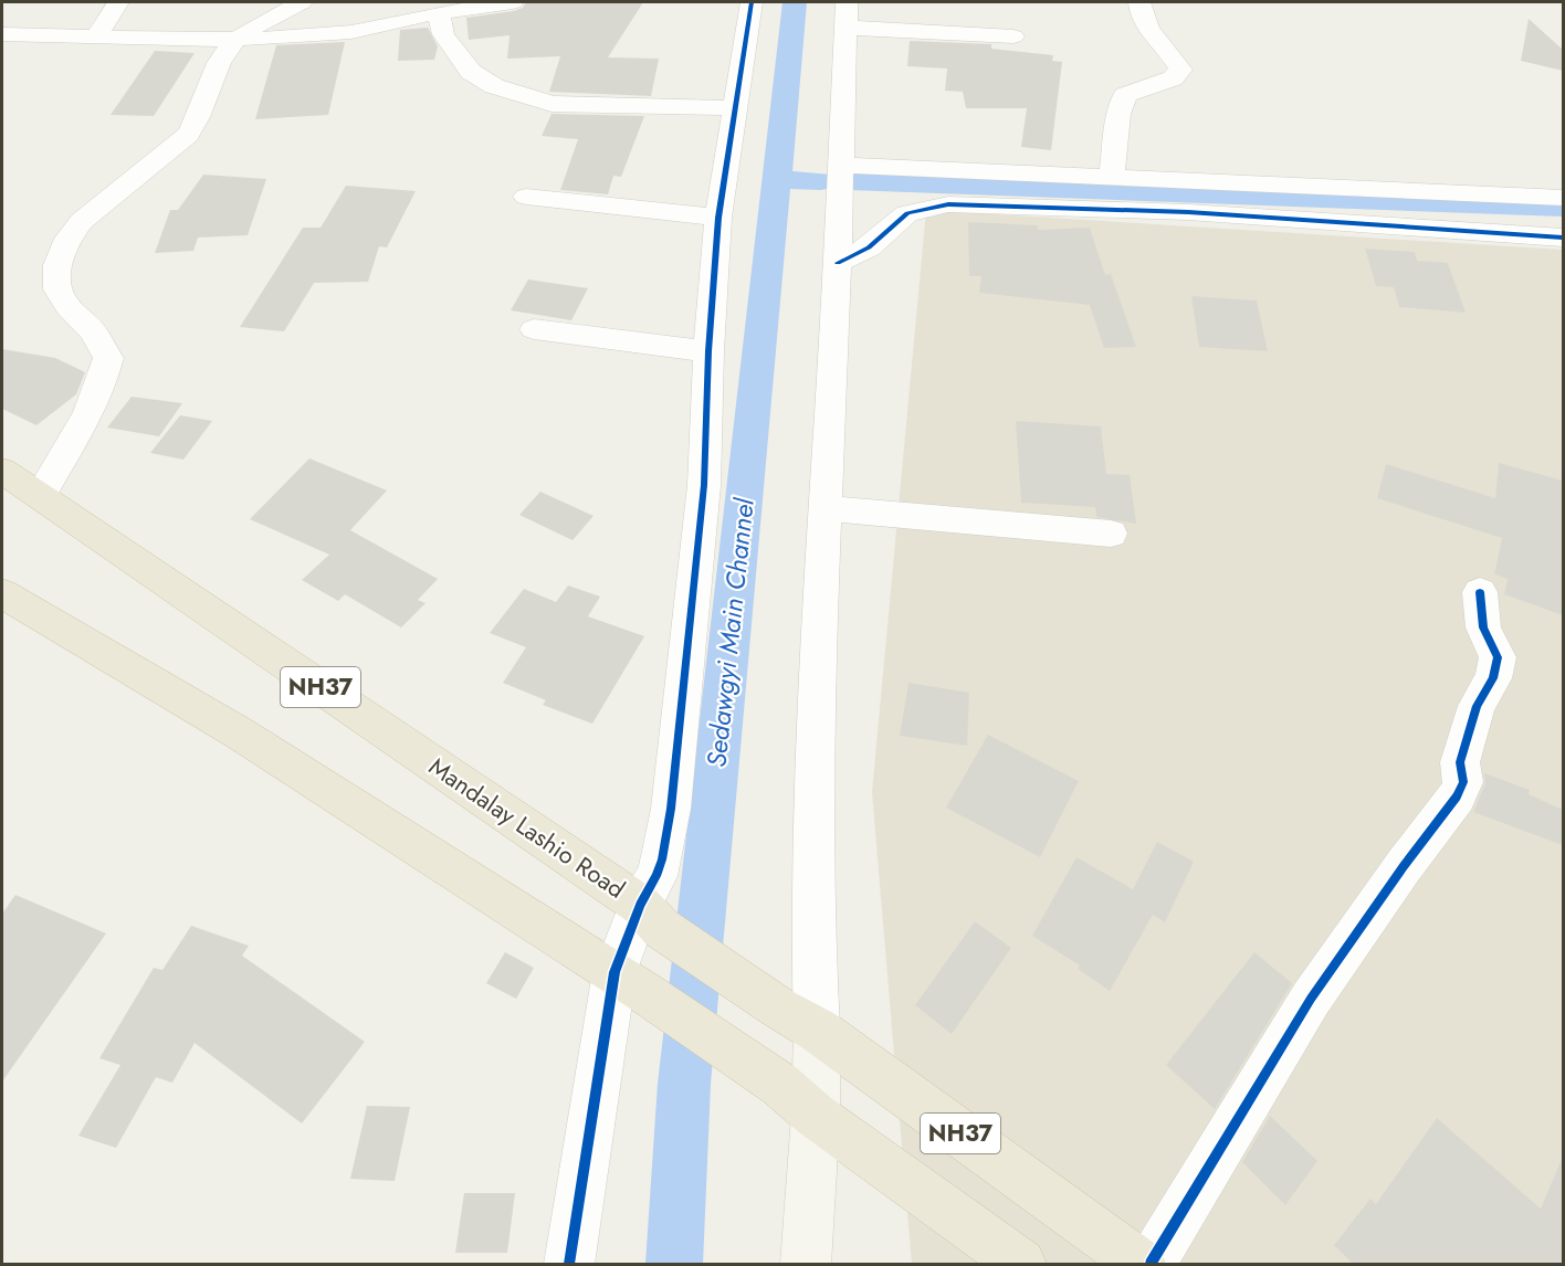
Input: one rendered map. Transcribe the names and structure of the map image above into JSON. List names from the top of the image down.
{
  "streets": {
    "highway": ["NH37", "Mandalay Lashio Road"]
  },
  "water": ["Sedawgyi Main Channel"]
}
